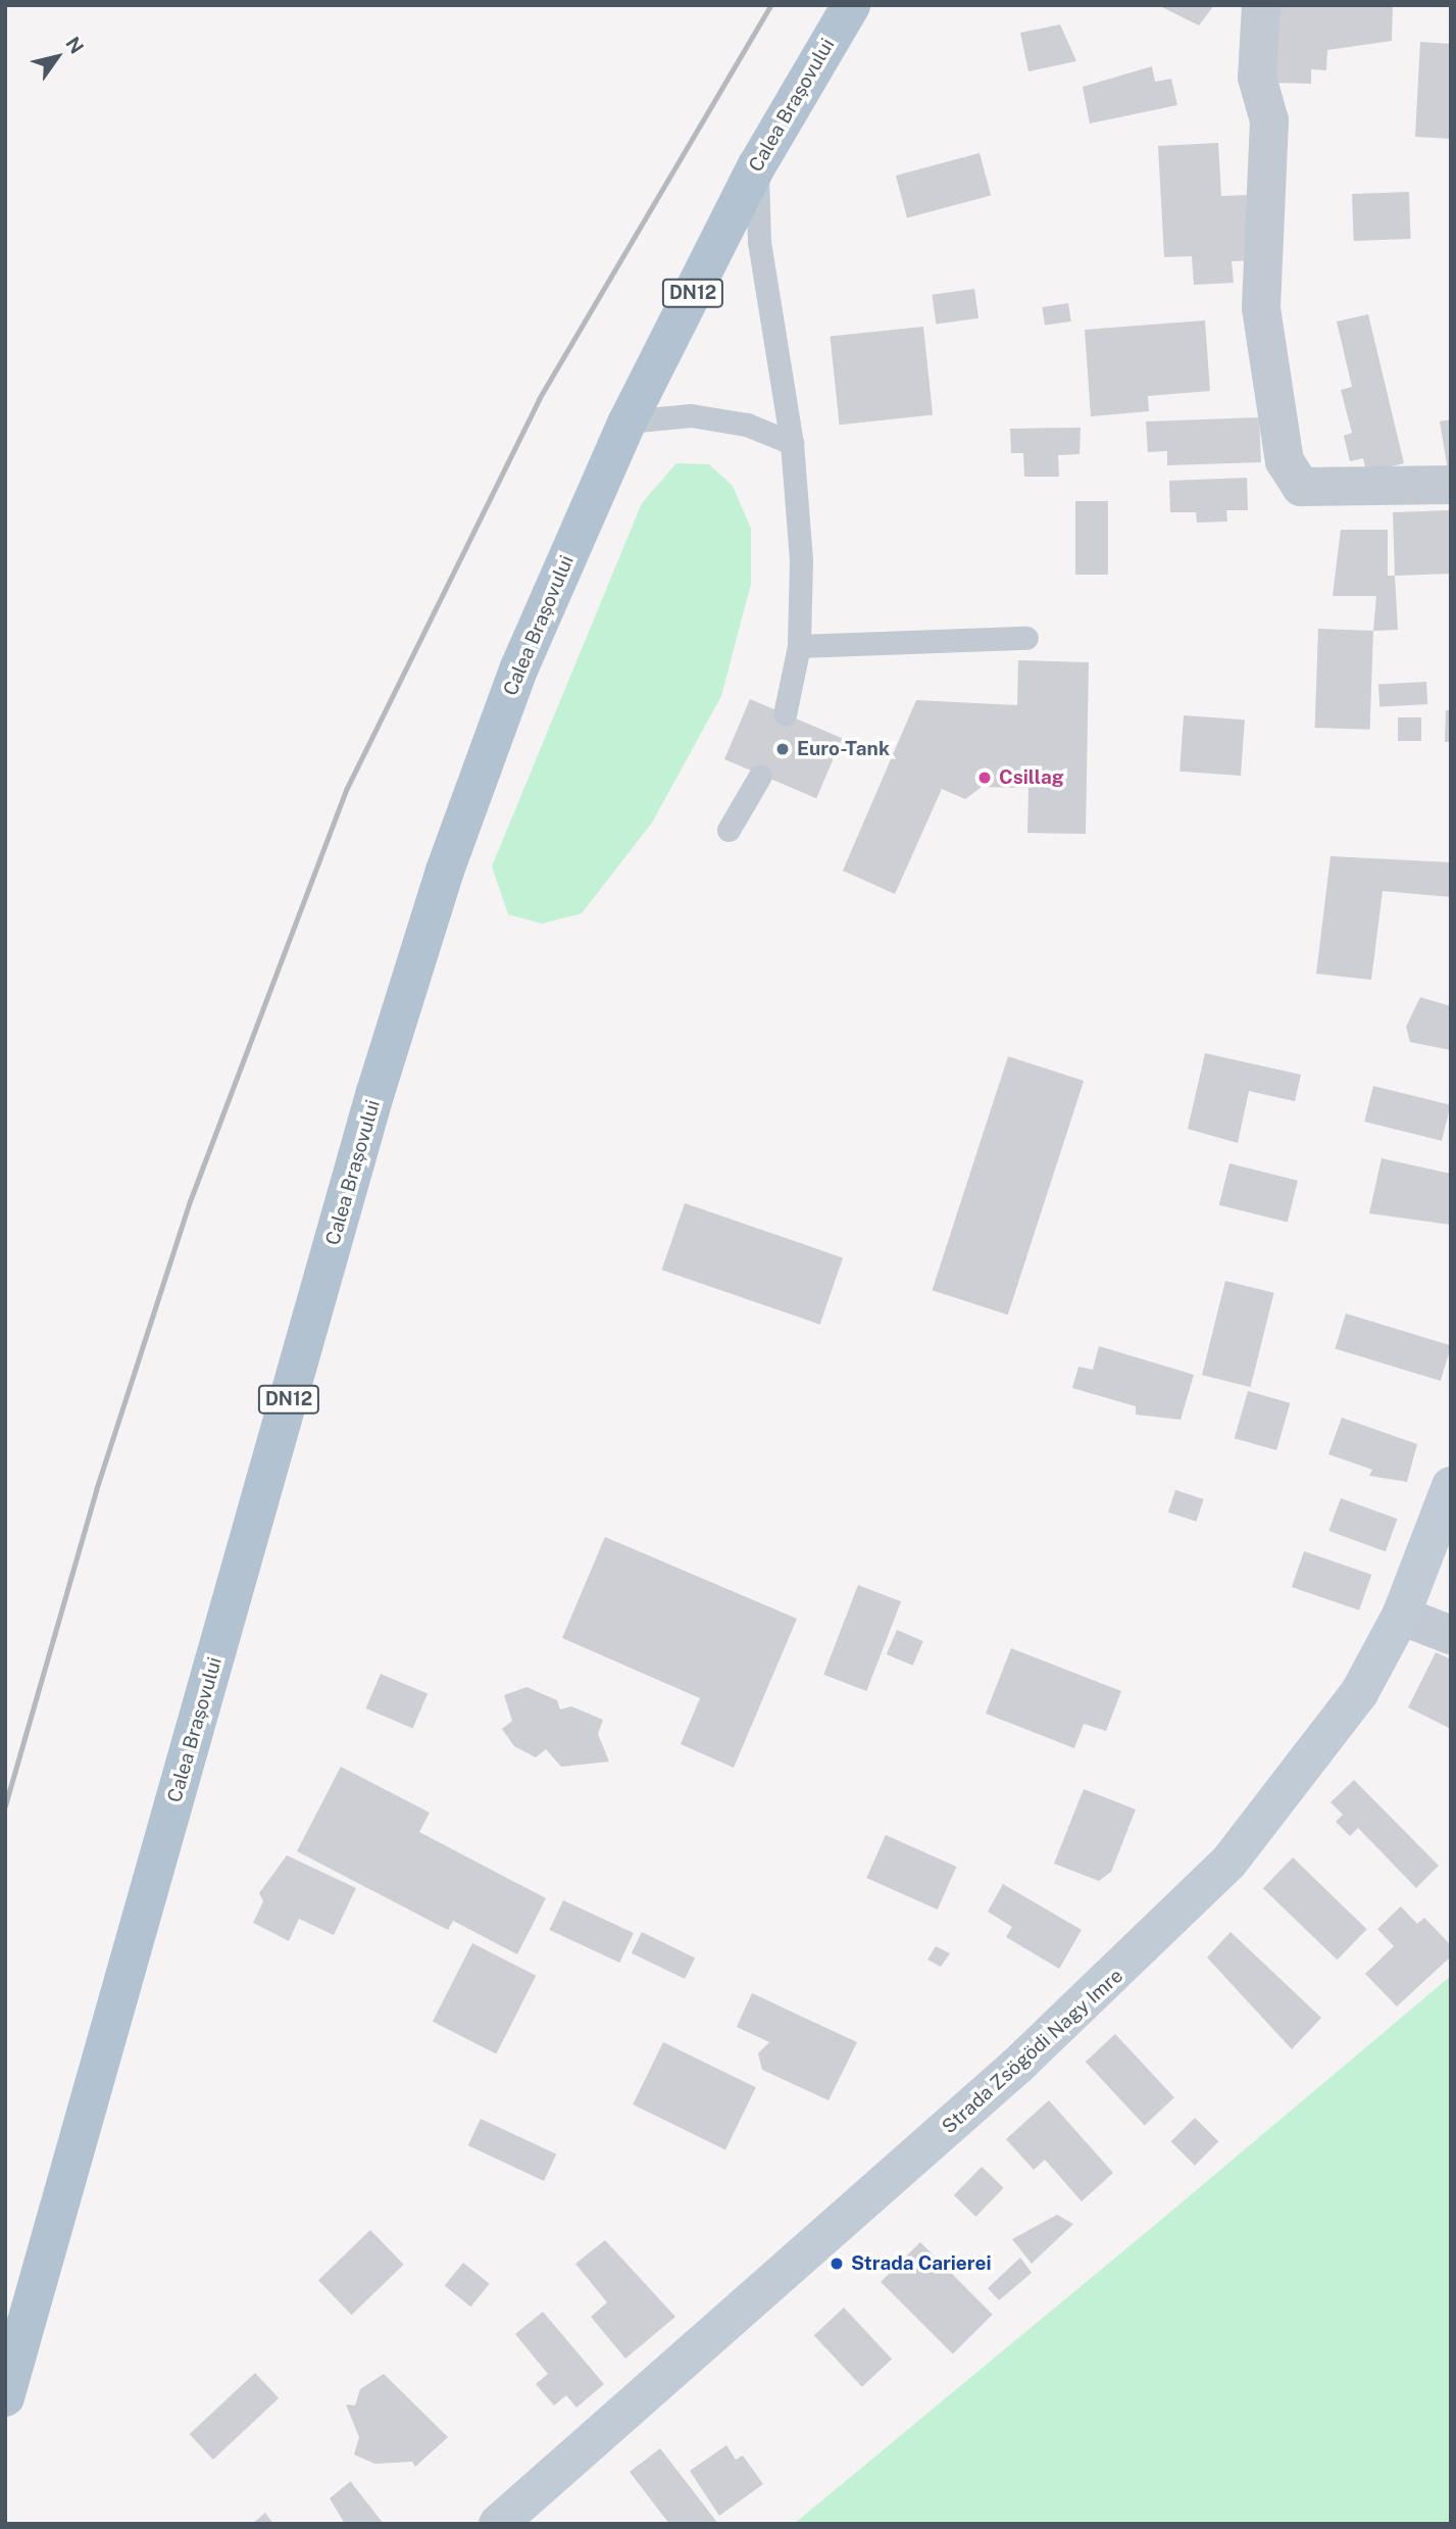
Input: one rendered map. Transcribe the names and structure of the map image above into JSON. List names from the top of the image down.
{
  "streets": {
    "main road": ["Calea Brașovului", "DN12", "Strada Zsögödi Nagy Imre"]
  },
  "places": ["Euro-Tank", "Csillag", "Strada Carierei"],
  "north": "top right"
}
